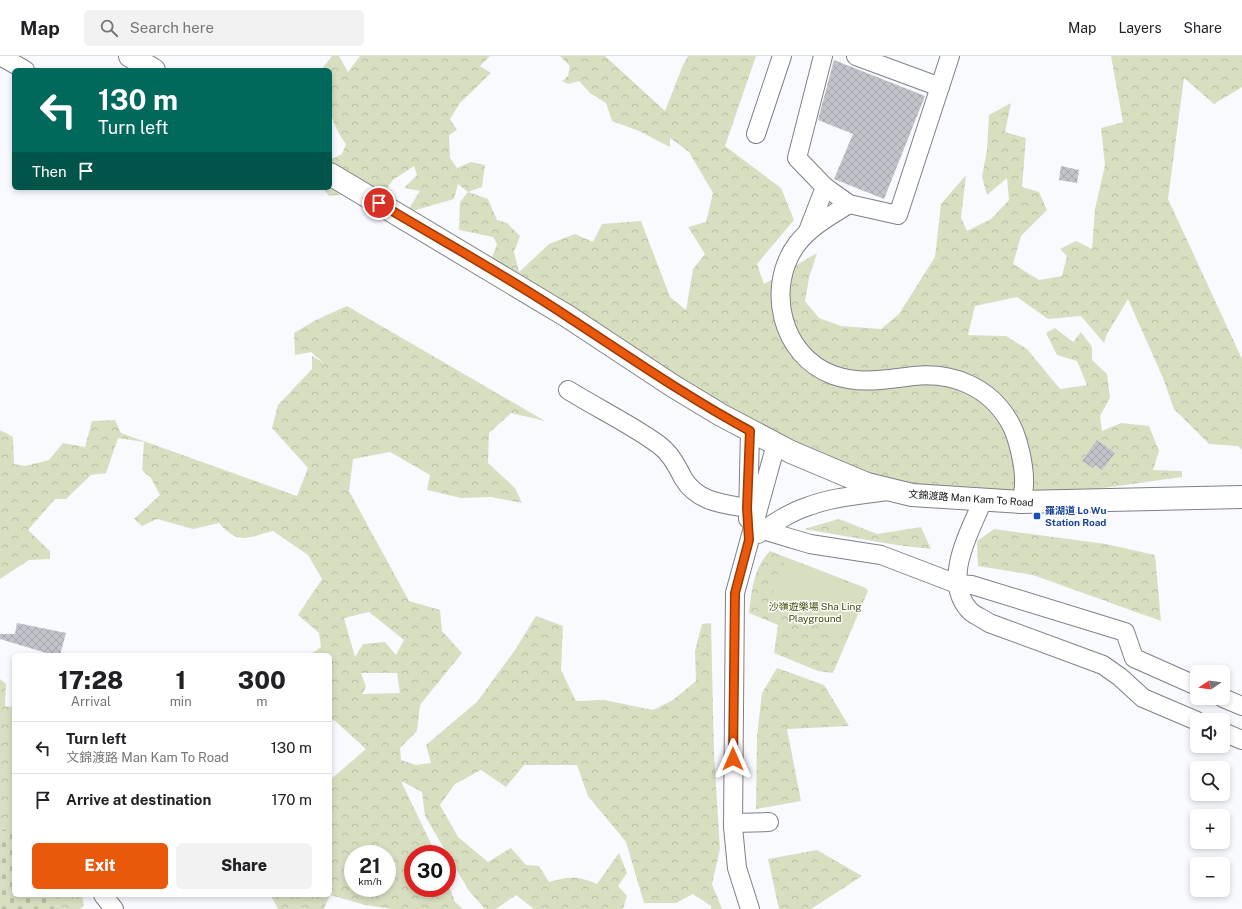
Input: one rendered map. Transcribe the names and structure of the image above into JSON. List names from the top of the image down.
{
  "streets": {
    "main road": ["文錦渡路 Man Kam To Road"]
  },
  "parks": ["沙嶺遊樂場 Sha Ling Playground"],
  "places": {
    "transit": ["羅湖道 Lo Wu Station Road"]
  },
  "north": "left",
  "page": {
    "header": "Map",
    "search": "Search here",
    "nav": ["Map", "Layers", "Share"],
    "turn": ["130 m", "Turn left"],
    "then": "Then",
    "eta": [
      "17:28",
      "Arrival",
      "1",
      "min",
      "300",
      "m"
    ],
    "map_buttons": ["+", "−"],
    "list": [
      {
        "name": "Turn left",
        "note": "文錦渡路 Man Kam To Road",
        "value": "130 m"
      },
      {
        "name": "Arrive at destination",
        "value": "170 m"
      }
    ],
    "buttons": ["Exit", "Share"],
    "speed": "21 km/h",
    "limit": "30"
  }
}
